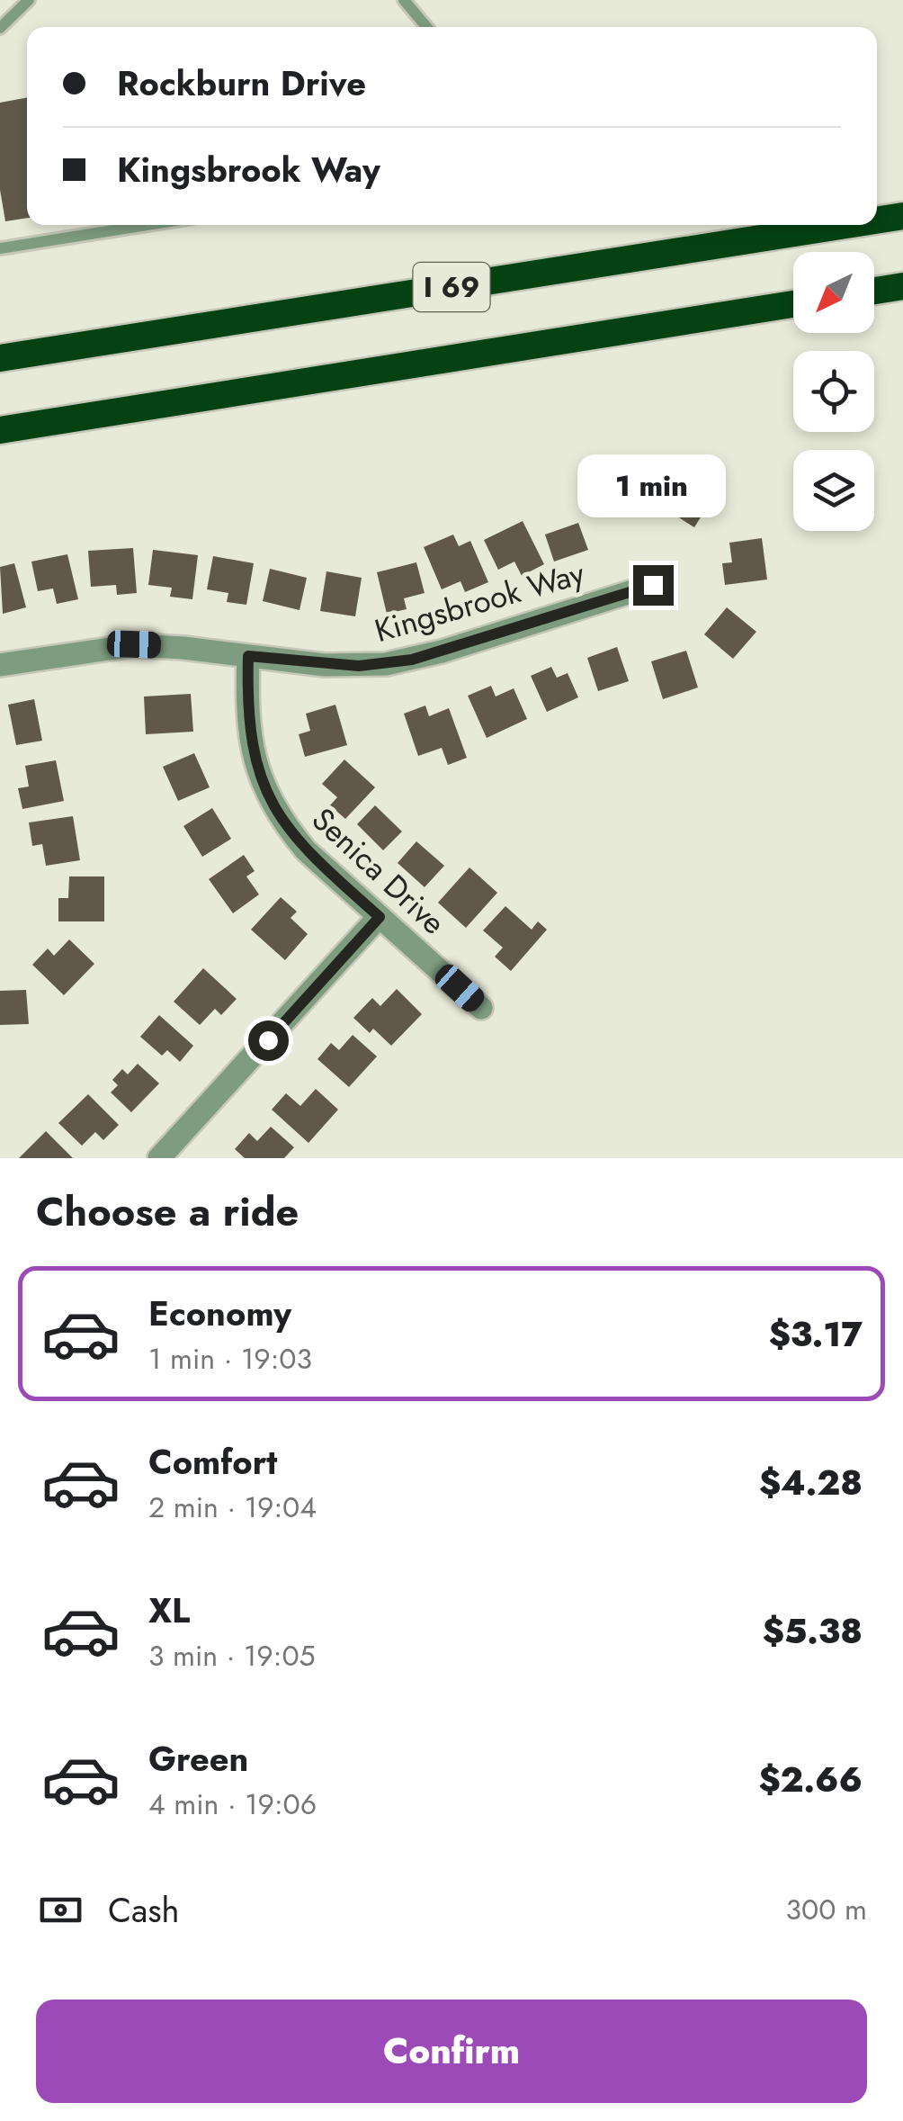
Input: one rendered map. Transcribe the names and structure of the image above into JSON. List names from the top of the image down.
{
  "streets": {
    "highway": ["I 69"],
    "street": ["Kingsbrook Way", "Senica Drive"]
  },
  "crossings": [
    ["Kingsbrook Way", "Senica Drive"]
  ],
  "north": "bottom left",
  "page": {
    "banner": ["Rockburn Drive", "Kingsbrook Way"],
    "bubble": "1 min",
    "heading": "Choose a ride",
    "list": [
      {
        "name": "Economy",
        "note": "1 min · 19:03",
        "value": "$3.17"
      },
      {
        "name": "Comfort",
        "note": "2 min · 19:04",
        "value": "$4.28"
      },
      {
        "name": "XL",
        "note": "3 min · 19:05",
        "value": "$5.38"
      },
      {
        "name": "Green",
        "note": "4 min · 19:06",
        "value": "$2.66"
      }
    ],
    "pay": ["Cash", "300 m"],
    "buttons": "Confirm"
  }
}
